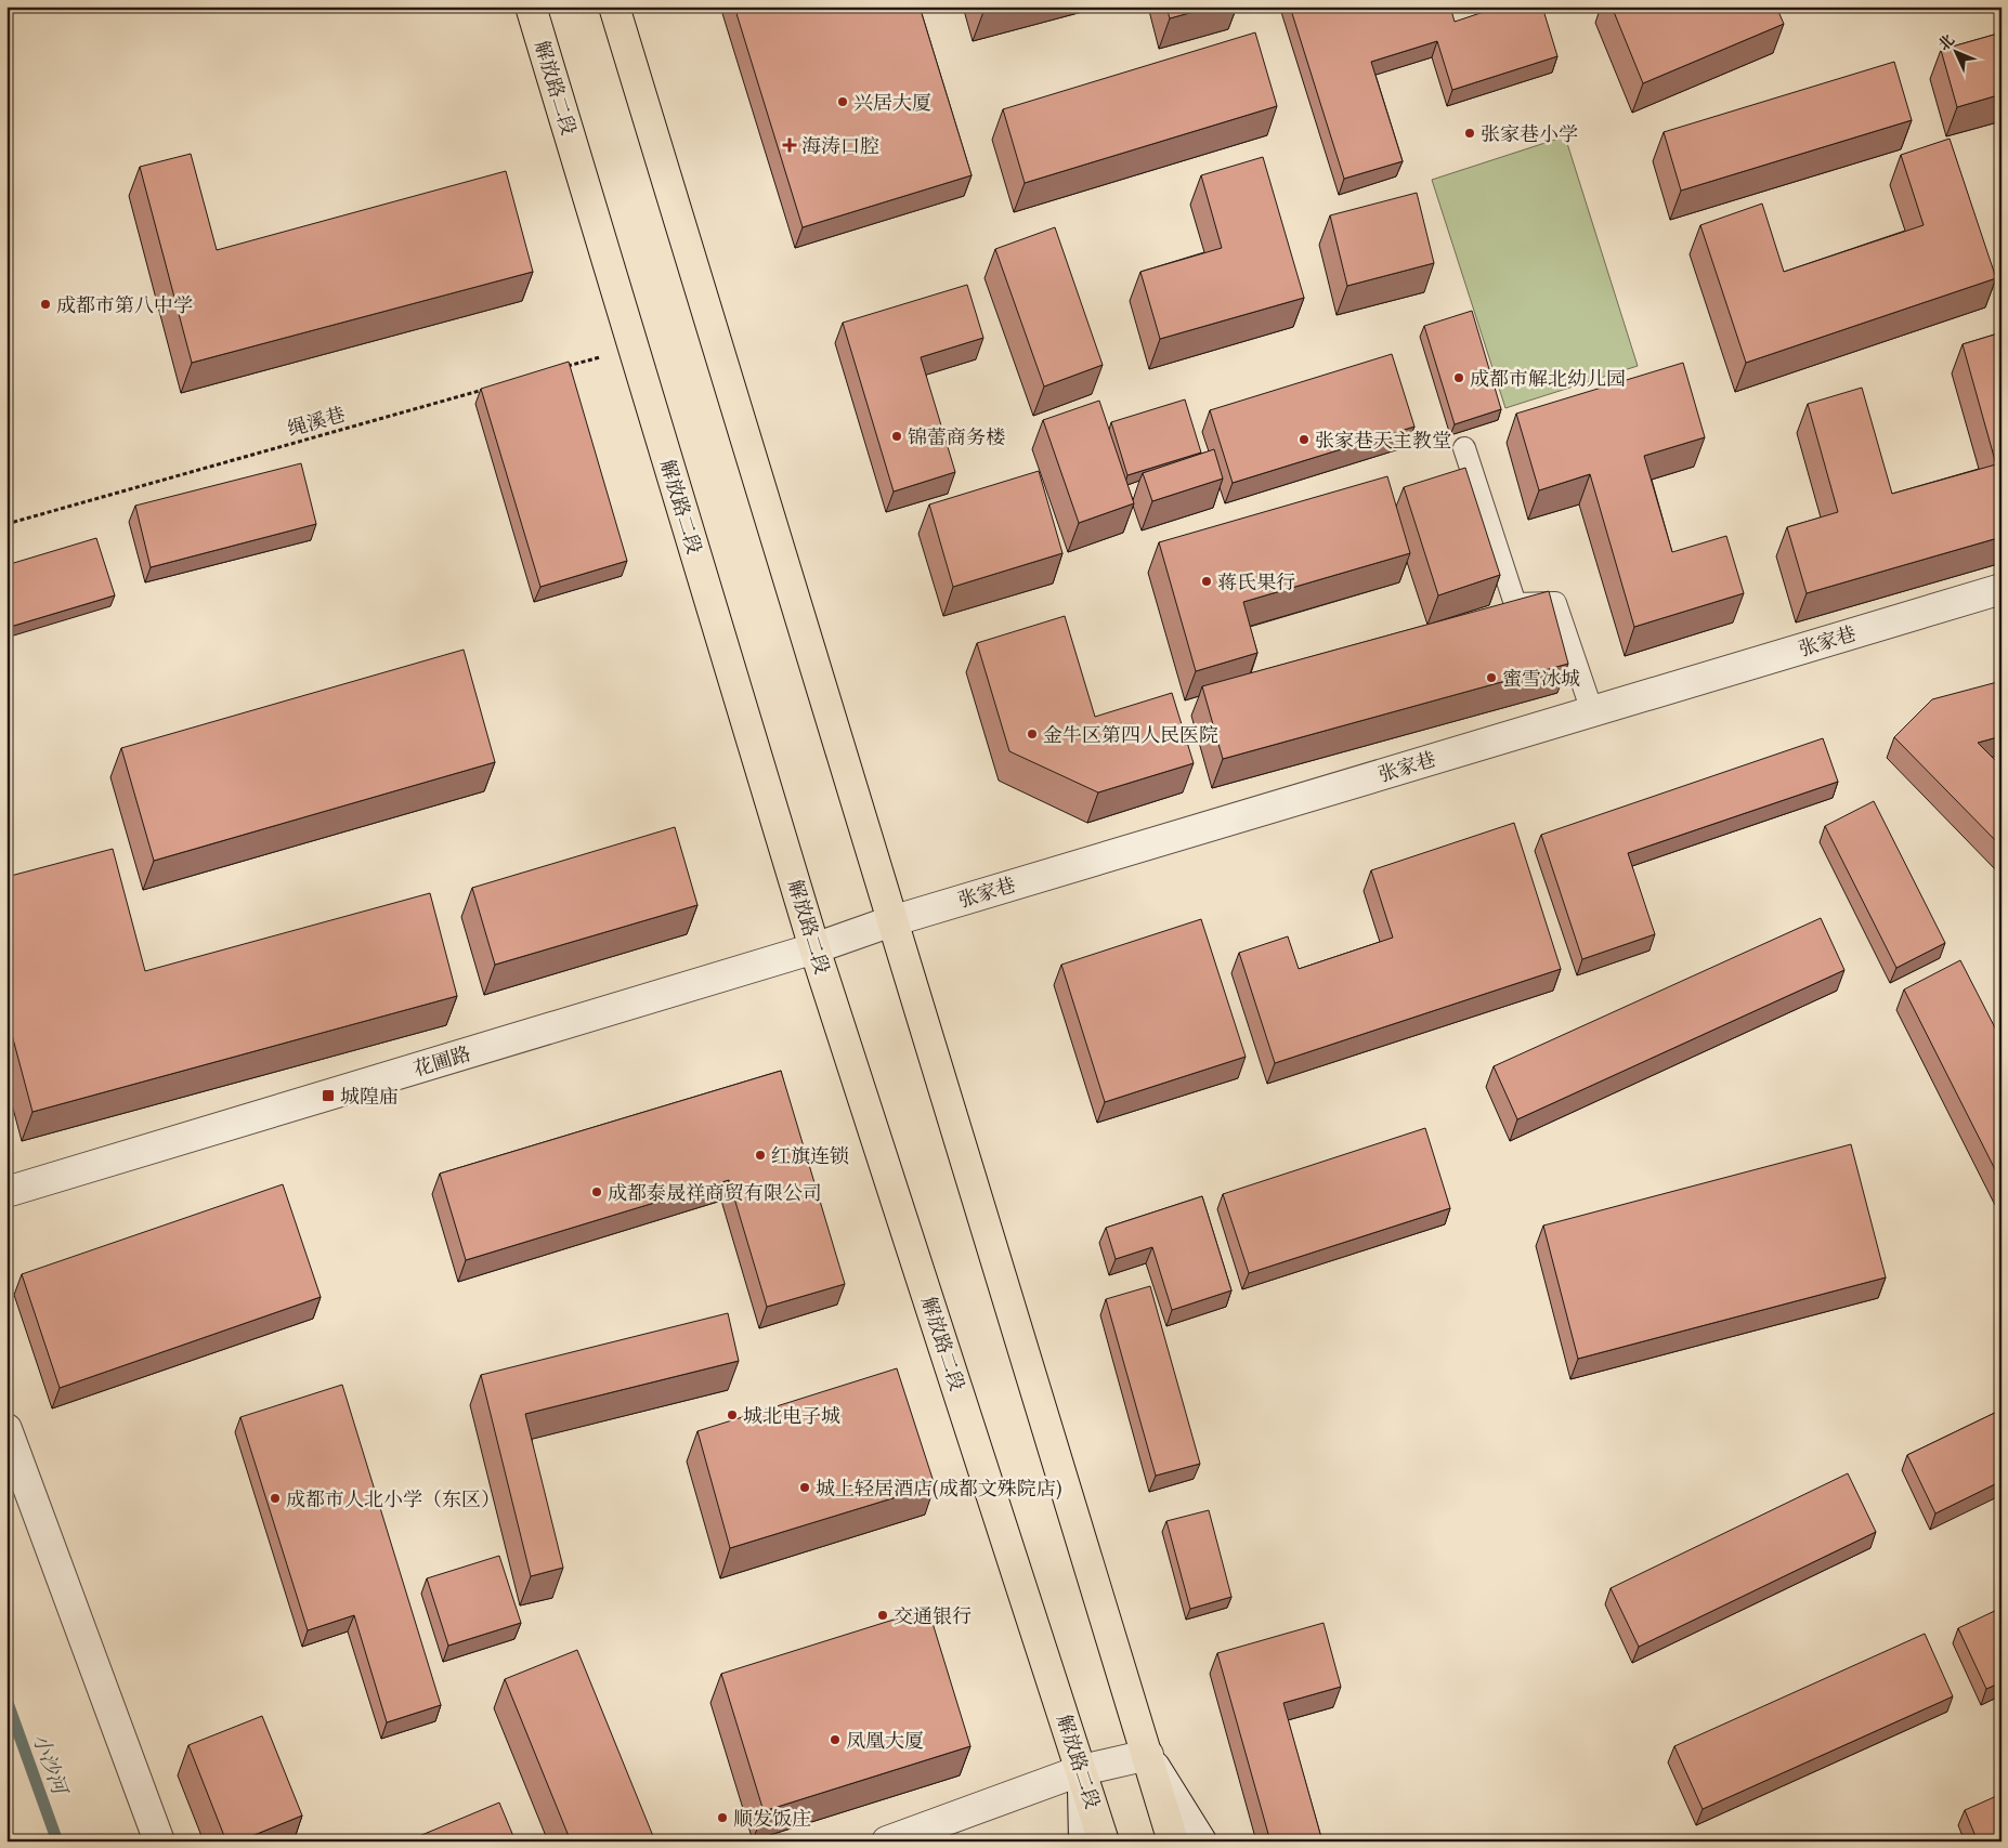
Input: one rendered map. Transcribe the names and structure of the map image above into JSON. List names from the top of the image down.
{
  "streets": {
    "main road": ["解放路二段"],
    "street": ["张家巷", "花圃路"],
    "path": ["绳溪巷"]
  },
  "crossings": [
    ["解放路二段", "张家巷"],
    ["解放路二段", "花圃路"],
    ["张家巷", "花圃路"]
  ],
  "water": ["小沙河"],
  "places": {
    "other": [
      "兴居大厦",
      "张家巷小学",
      "成都市第八中学",
      "成都市解北幼儿园",
      "锦蕾商务楼",
      "张家巷天主教堂",
      "蒋氏果行",
      "蜜雪冰城",
      "金牛区第四人民医院",
      "红旗连锁",
      "成都泰晟祥商贸有限公司",
      "城北电子城",
      "城上轻居酒店(成都文殊院店)",
      "成都市人北小学（东区）",
      "交通银行",
      "凤凰大厦",
      "顺发饭庄"
    ],
    "health": ["海涛口腔"],
    "transit": ["城隍庙"]
  },
  "north": "top left"
}
